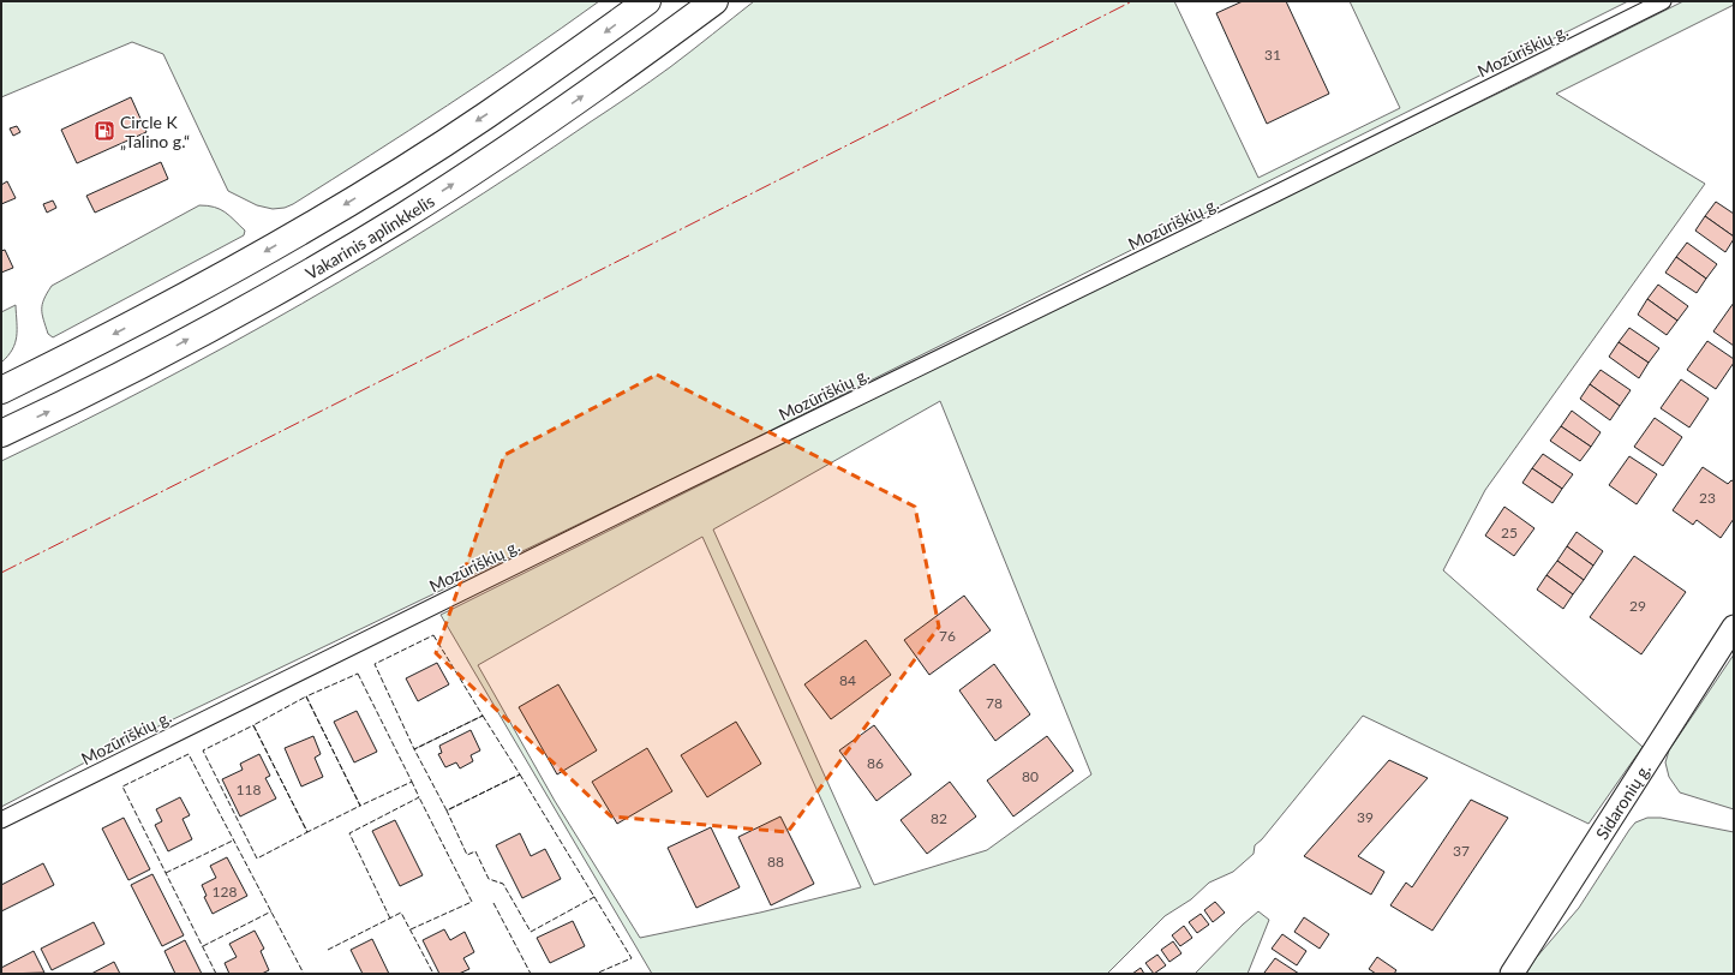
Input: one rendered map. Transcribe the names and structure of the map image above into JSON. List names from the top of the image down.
{
  "streets": {
    "highway": ["Vakarinis aplinkkelis"],
    "main road": ["Sidaronių g."],
    "street": ["Mozūriškių g."]
  },
  "places": {
    "fuel station": ["Circle K „Talino g.“"]
  },
  "house_numbers": [
    "31",
    "23",
    "25",
    "29",
    "76",
    "84",
    "78",
    "86",
    "80",
    "118",
    "39",
    "82",
    "37",
    "88",
    "128"
  ]
}
